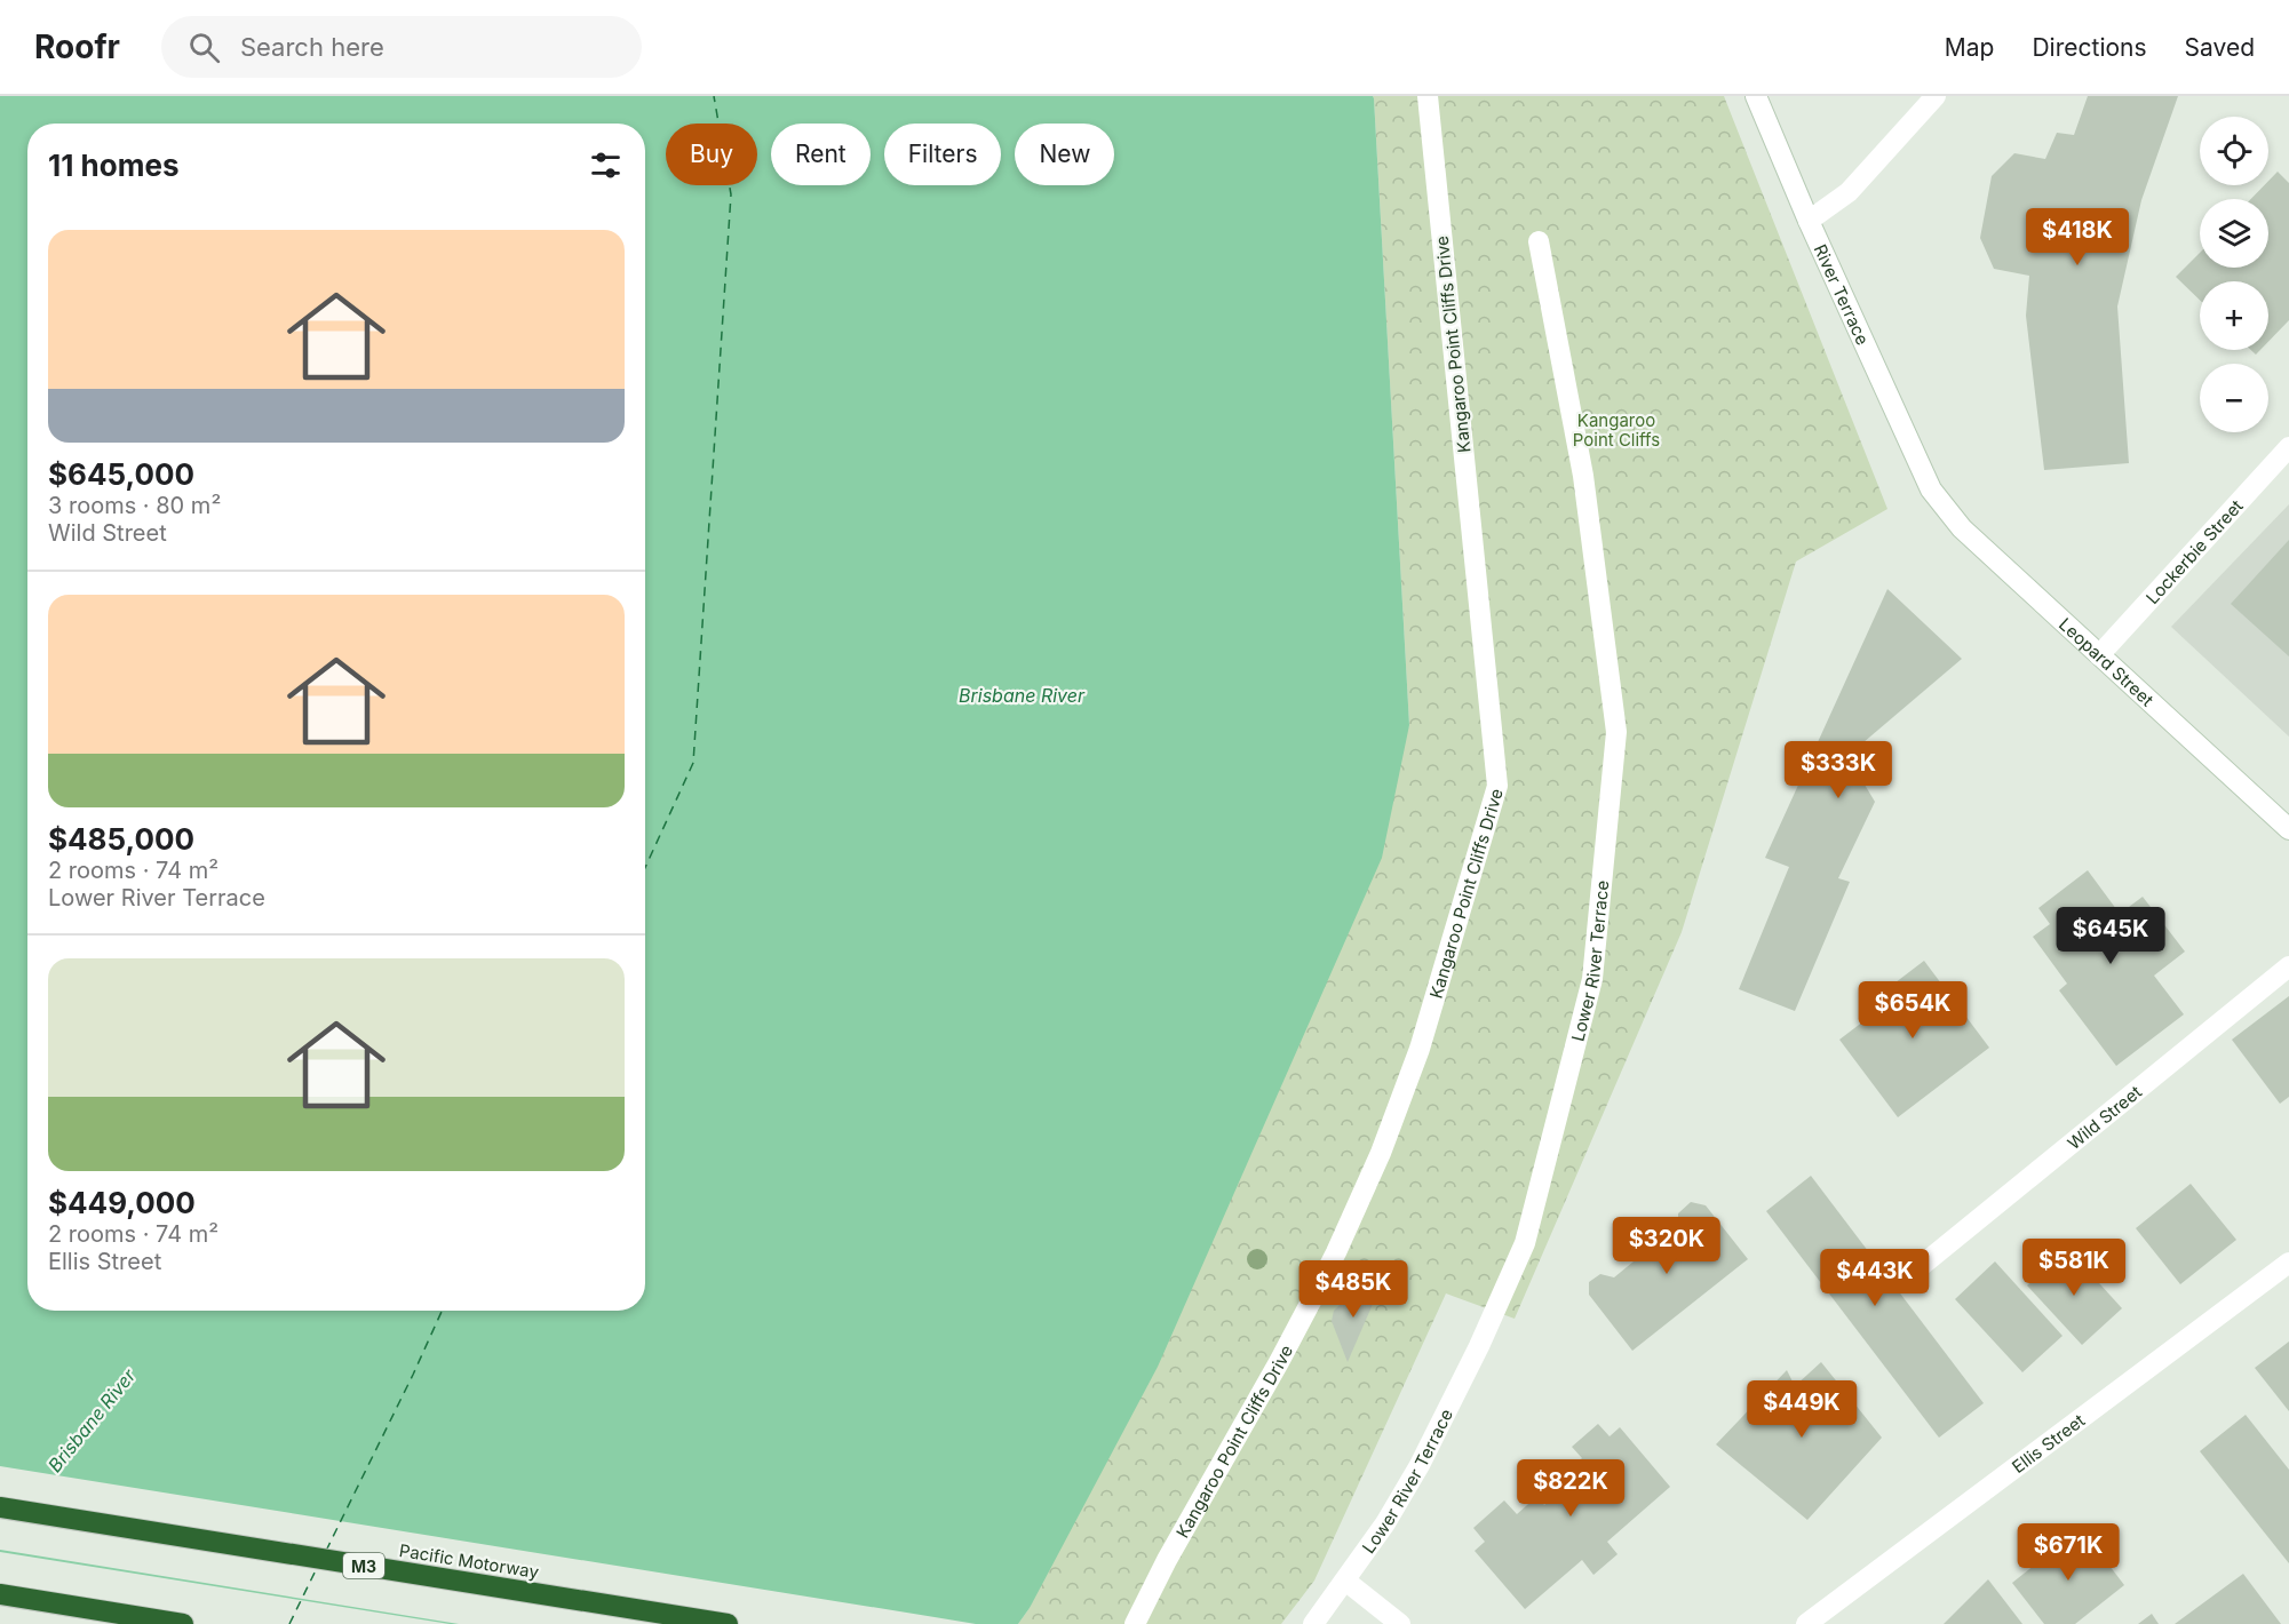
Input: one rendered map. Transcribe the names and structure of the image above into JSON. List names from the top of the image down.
{
  "streets": {
    "highway": ["Pacific Motorway", "M3"],
    "street": [
      "River Terrace",
      "Kangaroo Point Cliffs Drive",
      "Lockerbie Street",
      "Leopard Street",
      "Lower River Terrace",
      "Wild Street",
      "Ellis Street"
    ]
  },
  "crossings": [
    ["River Terrace", "Leopard Street"],
    ["Lockerbie Street", "Leopard Street"]
  ],
  "water": ["Brisbane River"],
  "parks": ["Kangaroo Point Cliffs"],
  "page": {
    "header": "Roofr",
    "search": "Search here",
    "nav": ["Map", "Directions", "Saved"],
    "map_buttons": ["+", "−"],
    "chip": [
      "Buy",
      "Rent",
      "Filters",
      "New"
    ],
    "heading": "11 homes",
    "list": [
      {
        "name": "$645,000",
        "note": "3 rooms · 80 m² · Wild Street"
      },
      {
        "name": "$485,000",
        "note": "2 rooms · 74 m² · Lower River Terrace"
      },
      {
        "name": "$449,000",
        "note": "2 rooms · 74 m² · Ellis Street"
      }
    ],
    "price": [
      "$418K",
      "$333K",
      "$645K",
      "$654K",
      "$320K",
      "$581K",
      "$443K",
      "$485K",
      "$449K",
      "$822K",
      "$671K"
    ]
  }
}
